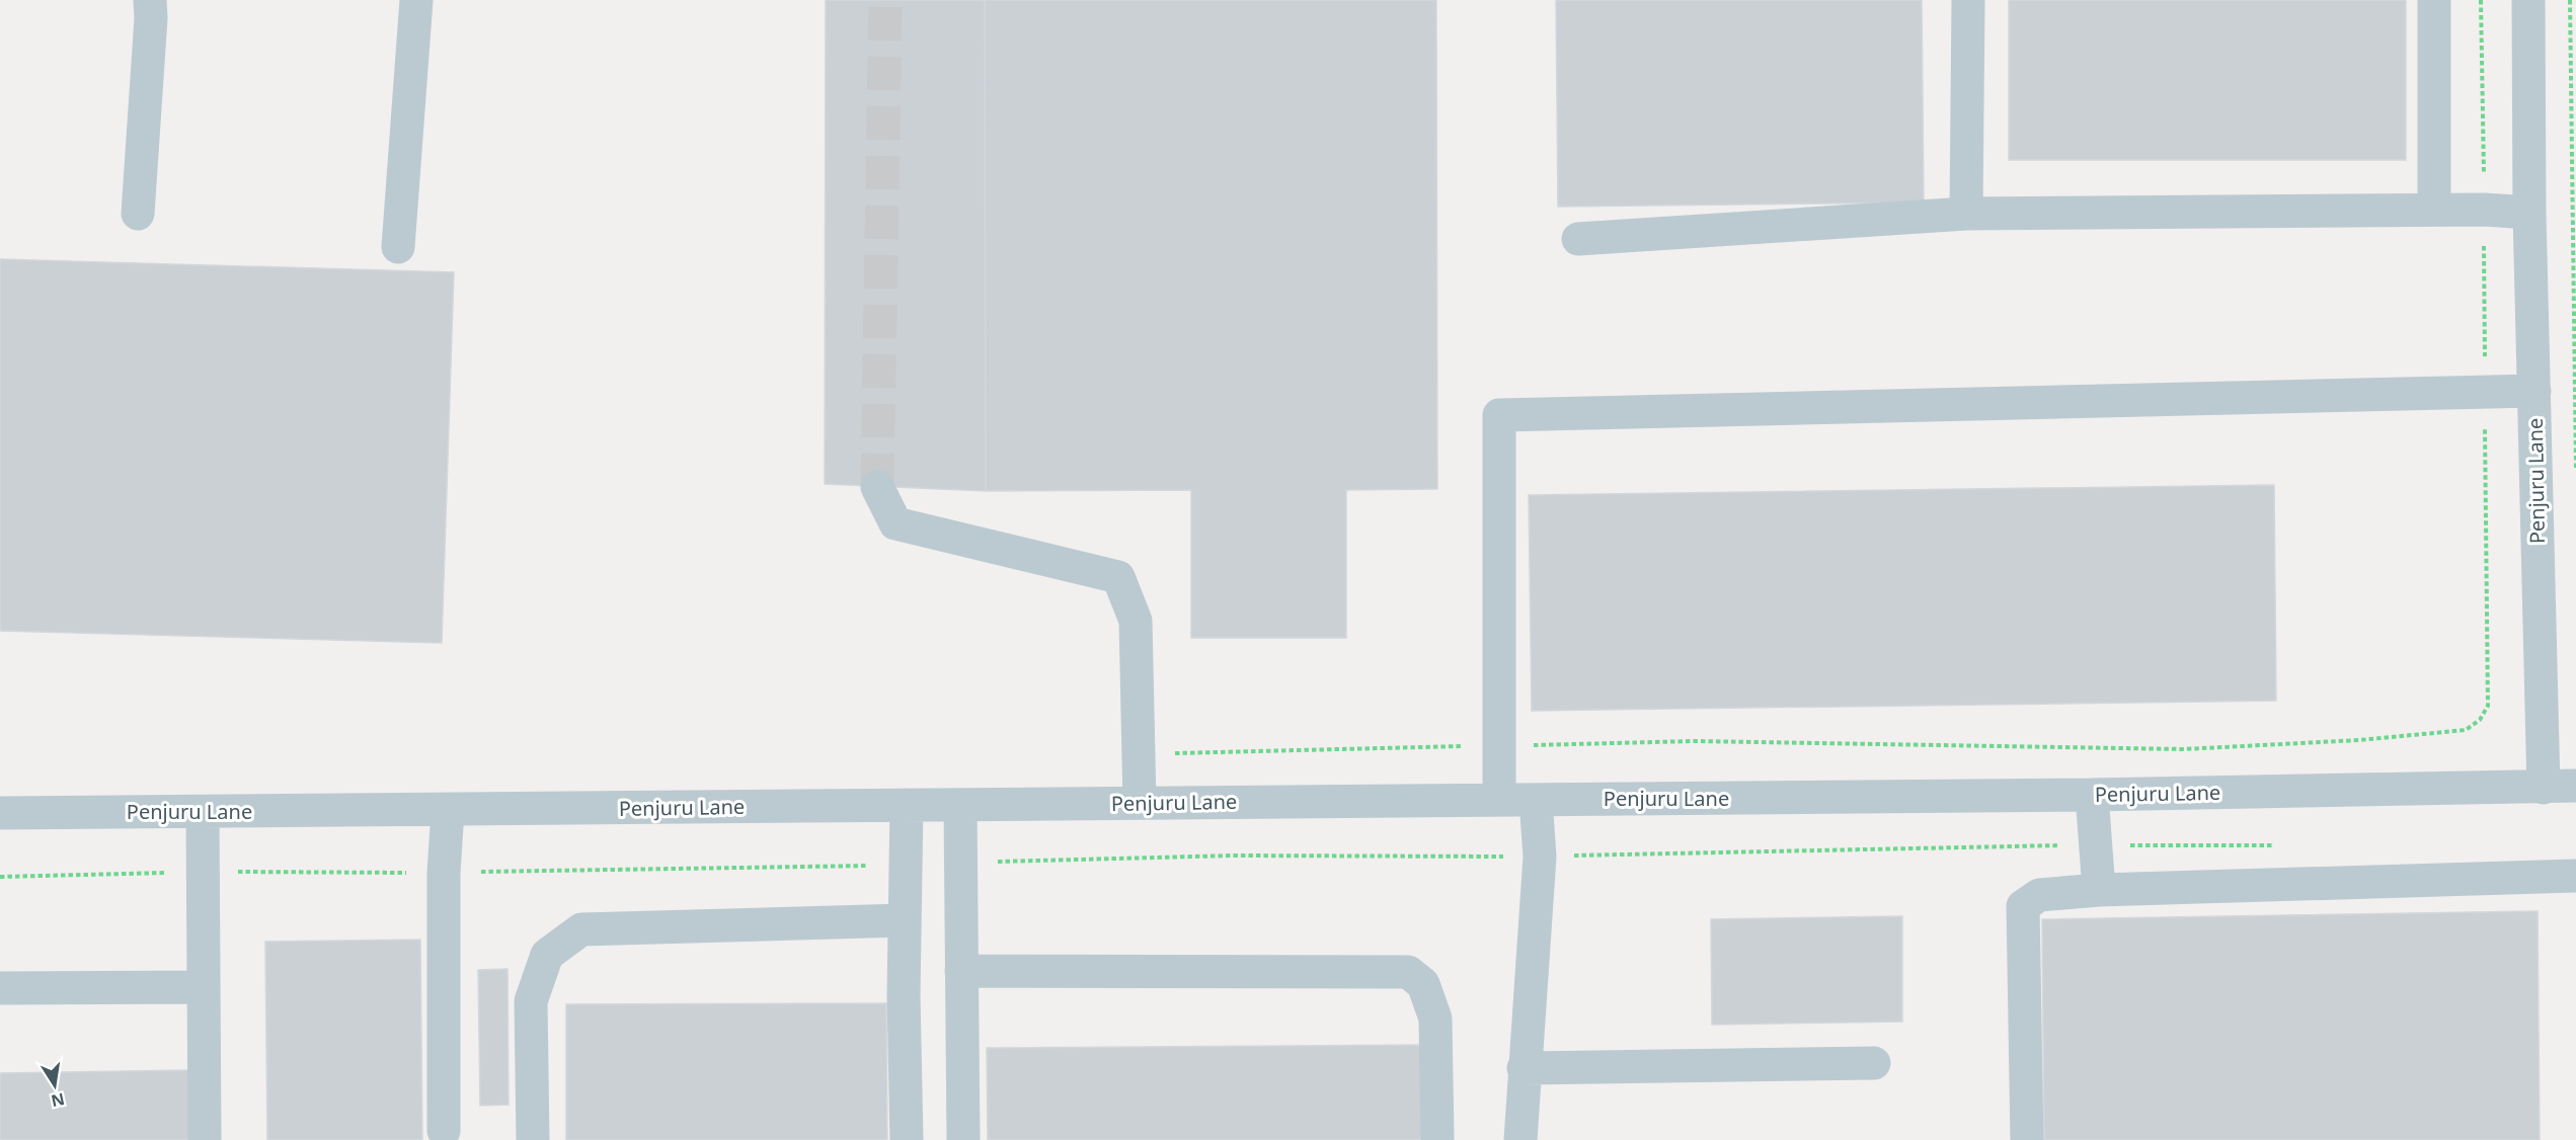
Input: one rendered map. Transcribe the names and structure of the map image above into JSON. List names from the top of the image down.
{
  "streets": {
    "street": ["Penjuru Lane"]
  },
  "north": "bottom"
}
